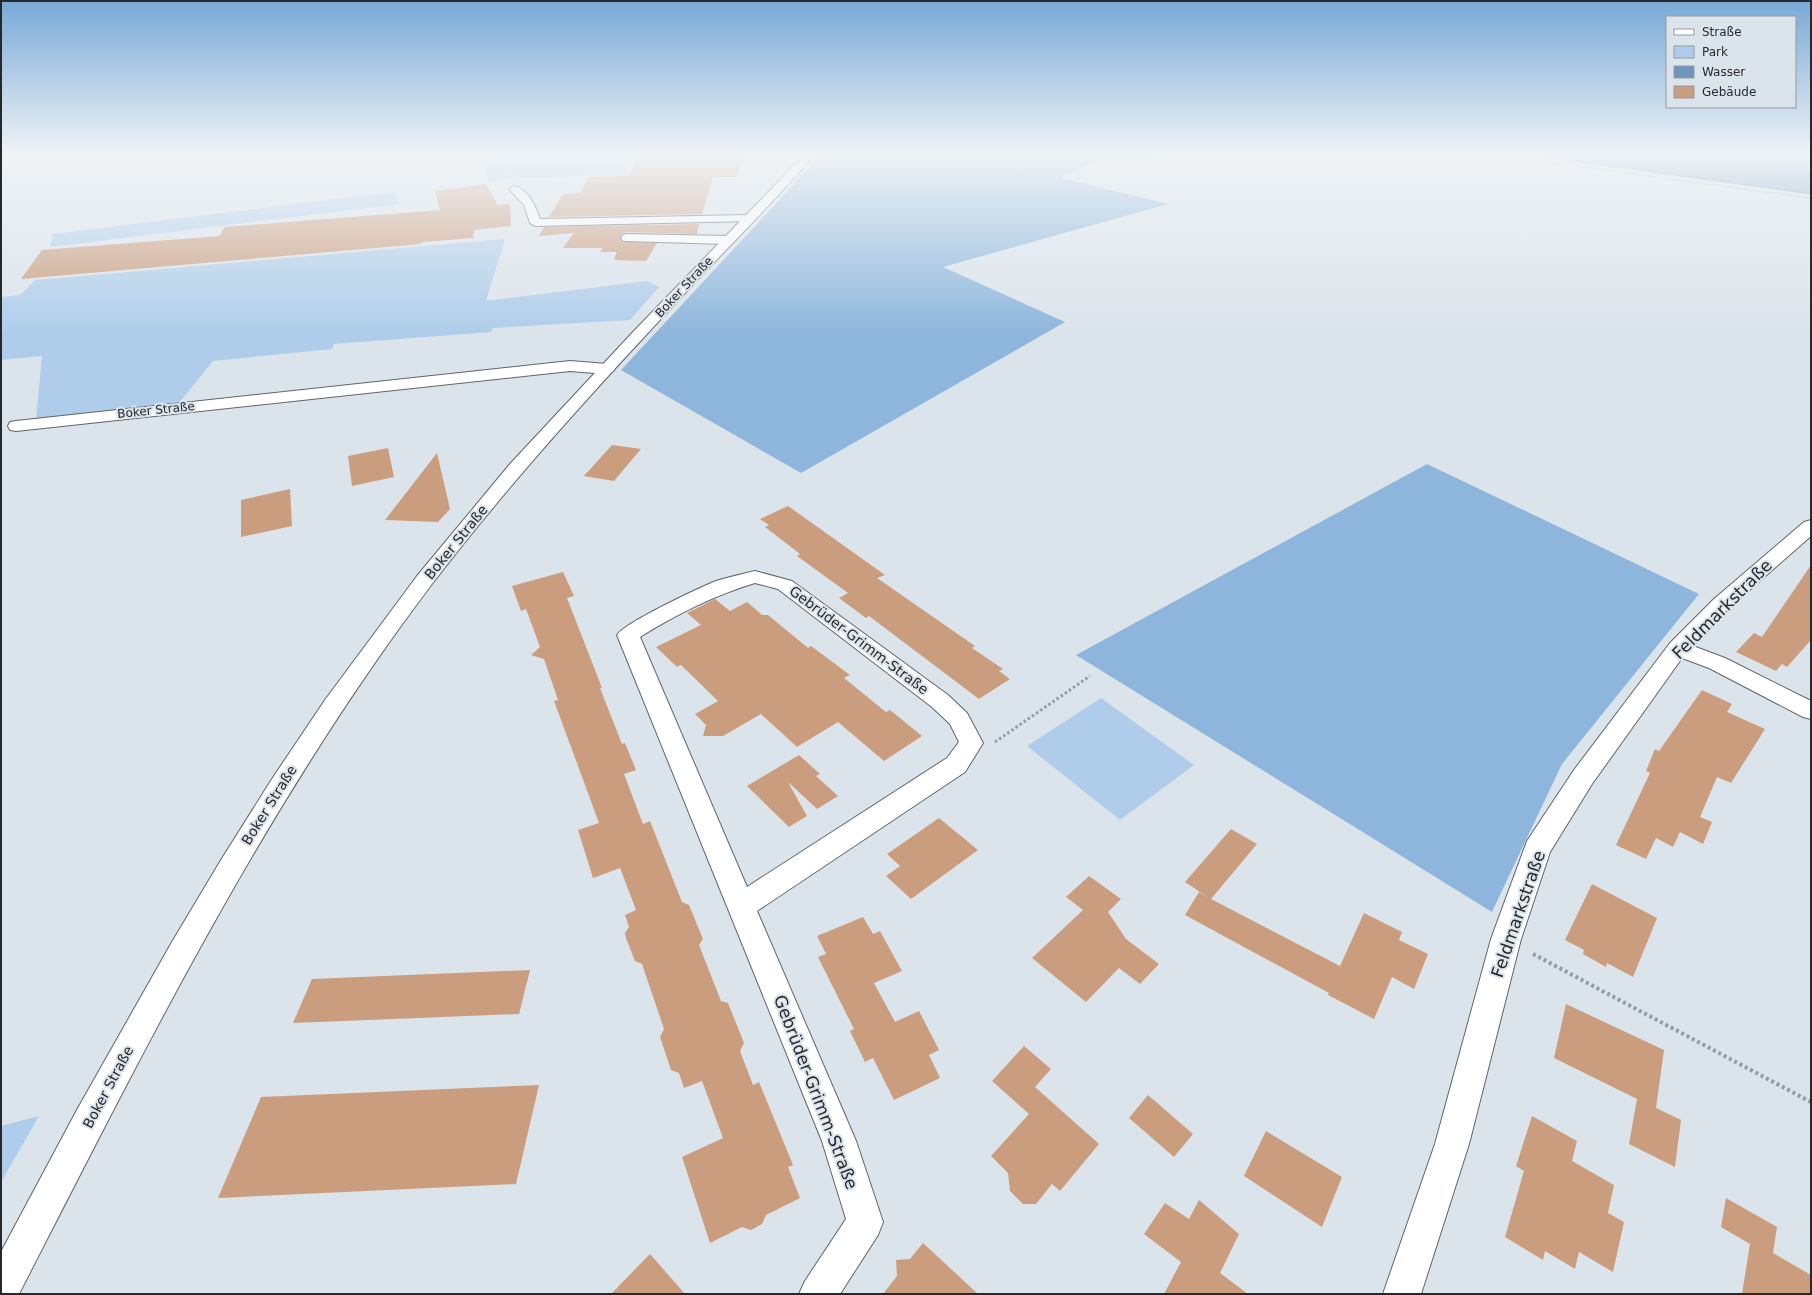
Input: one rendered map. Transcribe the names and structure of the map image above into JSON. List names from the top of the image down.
{
  "streets": {
    "street": ["Boker Straße", "Feldmarkstraße", "Gebrüder-Grimm-Straße"]
  },
  "legend": [
    "Straße",
    "Park",
    "Wasser",
    "Gebäude"
  ]
}
